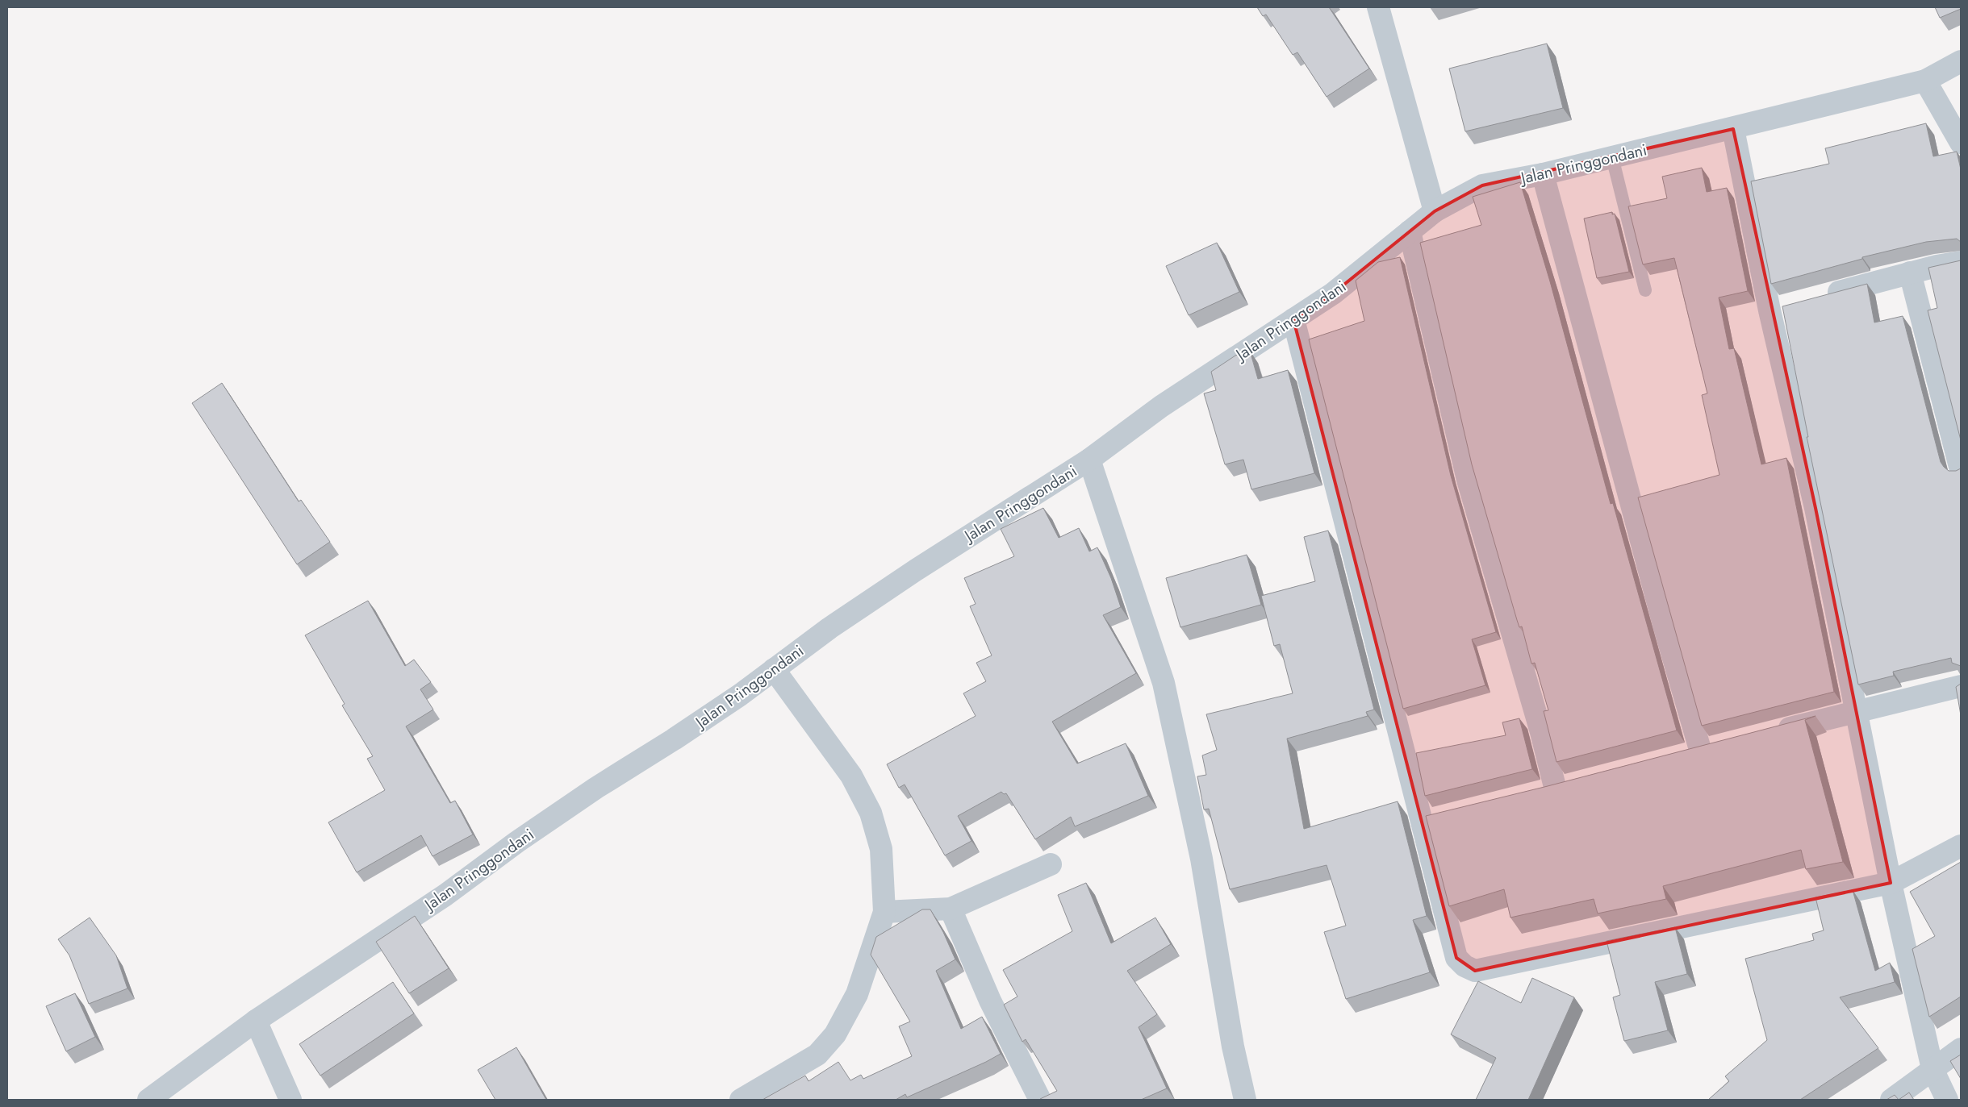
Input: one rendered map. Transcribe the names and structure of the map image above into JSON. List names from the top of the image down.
{
  "streets": {
    "street": ["Jalan Pringgondani"]
  }
}
